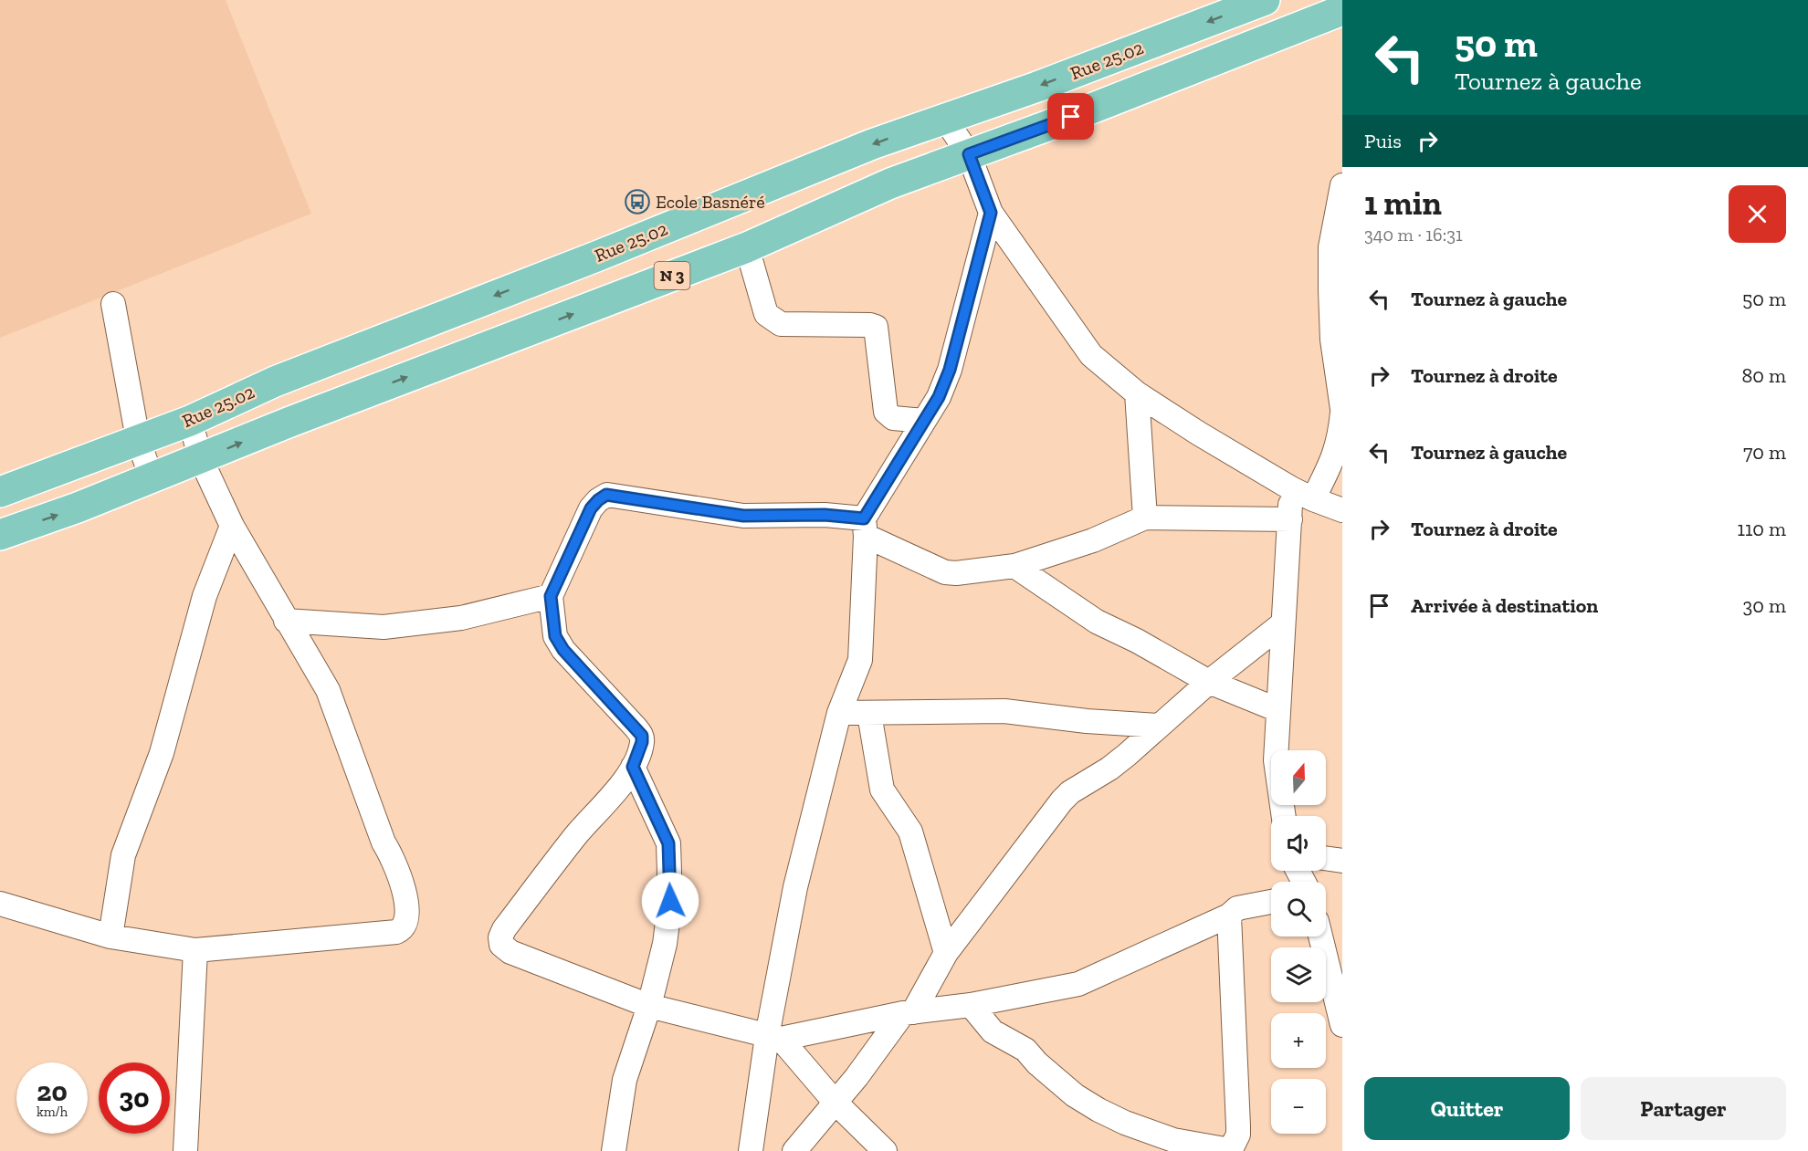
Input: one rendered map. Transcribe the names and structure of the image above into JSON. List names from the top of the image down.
{
  "streets": {
    "main road": ["Rue 25.02", "N 3"]
  },
  "places": {
    "bus stop": ["Ecole Basnéré"]
  },
  "north": "top",
  "page": {
    "turn": ["50 m", "Tournez à gauche"],
    "then": "Puis",
    "heading": ["1 min", "340 m · 16:31"],
    "list": [
      {
        "name": "Tournez à gauche",
        "value": "50 m"
      },
      {
        "name": "Tournez à droite",
        "value": "80 m"
      },
      {
        "name": "Tournez à gauche",
        "value": "70 m"
      },
      {
        "name": "Tournez à droite",
        "value": "110 m"
      },
      {
        "name": "Arrivée à destination",
        "value": "30 m"
      }
    ],
    "map_buttons": ["+", "−"],
    "speed": "20 km/h",
    "limit": "30",
    "buttons": ["Quitter", "Partager"]
  }
}
